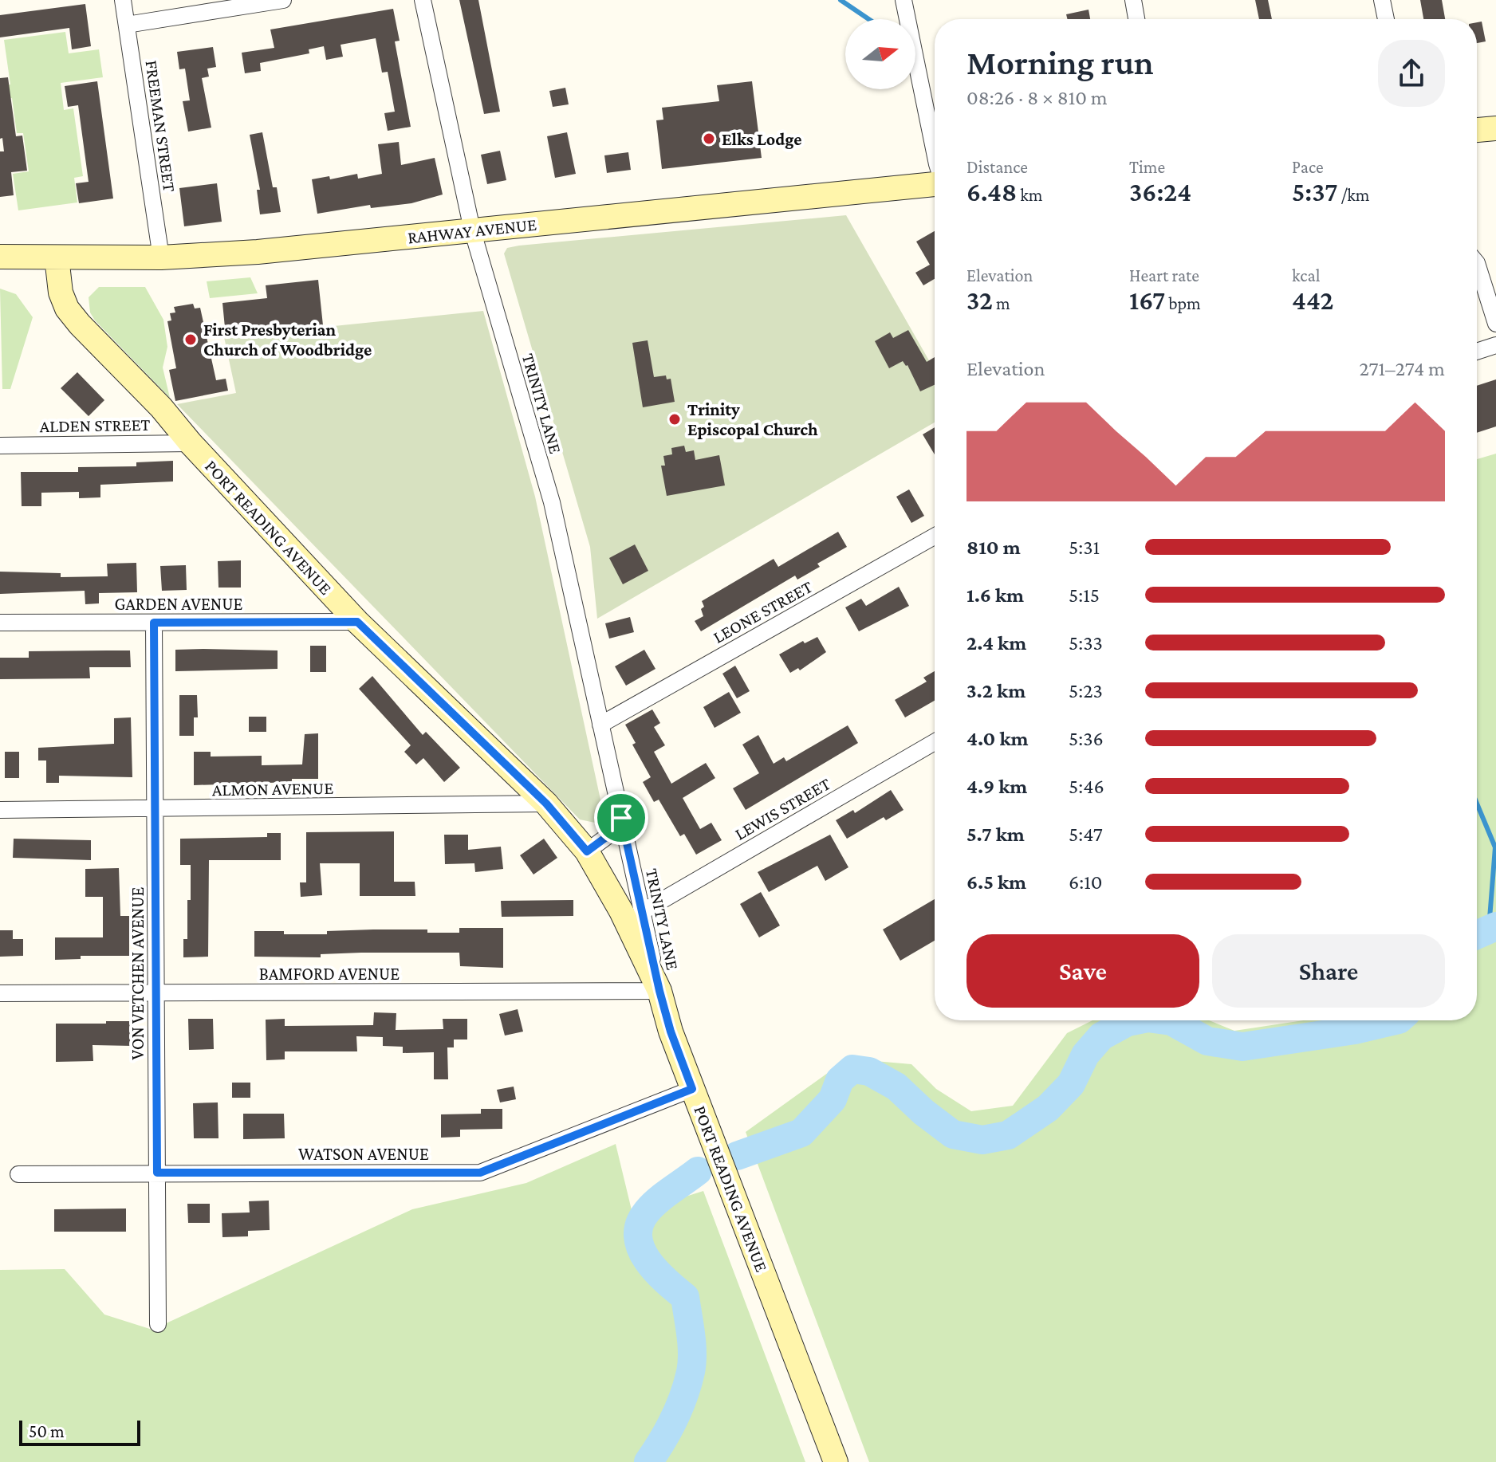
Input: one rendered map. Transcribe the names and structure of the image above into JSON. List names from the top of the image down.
{
  "streets": {
    "main road": ["RAHWAY AVENUE", "PORT READING AVENUE"],
    "street": [
      "FREEMAN STREET",
      "TRINITY LANE",
      "ALDEN STREET",
      "GARDEN AVENUE",
      "LEONE STREET",
      "ALMON AVENUE",
      "LEWIS STREET",
      "VON VETCHEN AVENUE",
      "BAMFORD AVENUE",
      "WATSON AVENUE"
    ]
  },
  "crossings": [
    ["FREEMAN STREET", "RAHWAY AVENUE"],
    ["RAHWAY AVENUE", "TRINITY LANE"],
    ["RAHWAY AVENUE", "PORT READING AVENUE"],
    ["TRINITY LANE", "PORT READING AVENUE"],
    ["TRINITY LANE", "LEONE STREET"],
    ["TRINITY LANE", "LEWIS STREET"],
    ["TRINITY LANE", "BAMFORD AVENUE"],
    ["ALDEN STREET", "PORT READING AVENUE"],
    ["PORT READING AVENUE", "GARDEN AVENUE"],
    ["PORT READING AVENUE", "ALMON AVENUE"],
    ["PORT READING AVENUE", "BAMFORD AVENUE"],
    ["PORT READING AVENUE", "WATSON AVENUE"],
    ["GARDEN AVENUE", "VON VETCHEN AVENUE"],
    ["ALMON AVENUE", "VON VETCHEN AVENUE"],
    ["VON VETCHEN AVENUE", "BAMFORD AVENUE"],
    ["VON VETCHEN AVENUE", "WATSON AVENUE"]
  ],
  "places": ["Elks Lodge", "First Presbyterian Church of Woodbridge", "Trinity Episcopal Church"],
  "scale_bar": "50 m",
  "north": "right",
  "page": {
    "heading": ["Morning run", "08:26 · 8 × 810 m"],
    "stats": [
      ["Distance", "6.48 km"],
      ["Time", "36:24"],
      ["Pace", "5:37 /km"],
      ["Elevation", "32 m"],
      ["Heart rate", "167 bpm"],
      ["kcal", "442"]
    ],
    "chart": ["Elevation", "271–274 m"],
    "list": [
      {
        "name": "810 m",
        "note": "5:31"
      },
      {
        "name": "1.6 km",
        "note": "5:15"
      },
      {
        "name": "2.4 km",
        "note": "5:33"
      },
      {
        "name": "3.2 km",
        "note": "5:23"
      },
      {
        "name": "4.0 km",
        "note": "5:36"
      },
      {
        "name": "4.9 km",
        "note": "5:46"
      },
      {
        "name": "5.7 km",
        "note": "5:47"
      },
      {
        "name": "6.5 km",
        "note": "6:10"
      }
    ],
    "buttons": ["Save", "Share"],
    "scale": "50 m"
  }
}
